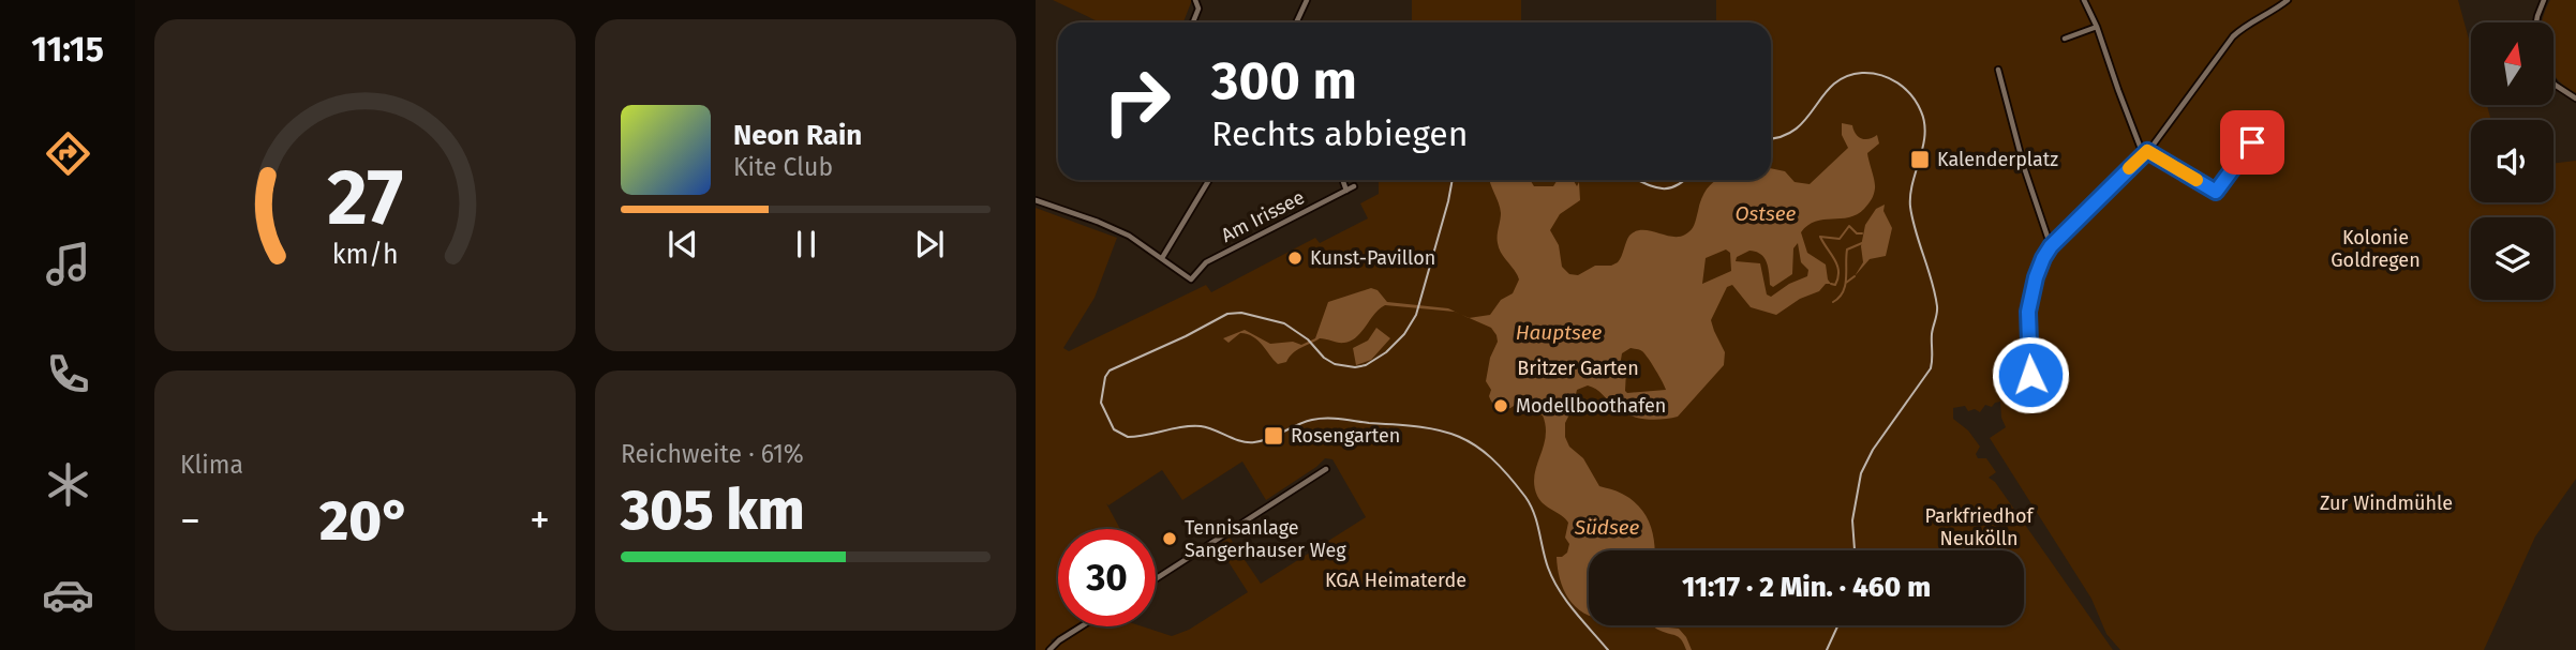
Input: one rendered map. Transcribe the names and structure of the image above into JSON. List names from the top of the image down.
{
  "streets": {
    "street": ["Am Irissee"]
  },
  "water": ["Ostsee", "Hauptsee", "Südsee"],
  "parks": [
    "Kolonie Goldregen",
    "Britzer Garten",
    "Zur Windmühle",
    "Parkfriedhof Neukölln",
    "KGA Heimaterde"
  ],
  "places": {
    "transit": ["Kalenderplatz", "Rosengarten"],
    "other": ["Kunst-Pavillon", "Modellboothafen", "Tennisanlage Sangerhauser Weg"]
  },
  "north": "top",
  "page": {
    "tabs": "11:15",
    "turn": ["300 m", "Rechts abbiegen"],
    "song": ["Neon Rain", "Kite Club"],
    "tile": [
      "Klima",
      ["Reichweite · 61%", "305 km"]
    ],
    "heat": ["−", "20°", "+"],
    "limit": "30",
    "trip": "11:17 · 2 Min. · 460 m",
    "gauge": ["27", "km/h"]
  }
}
